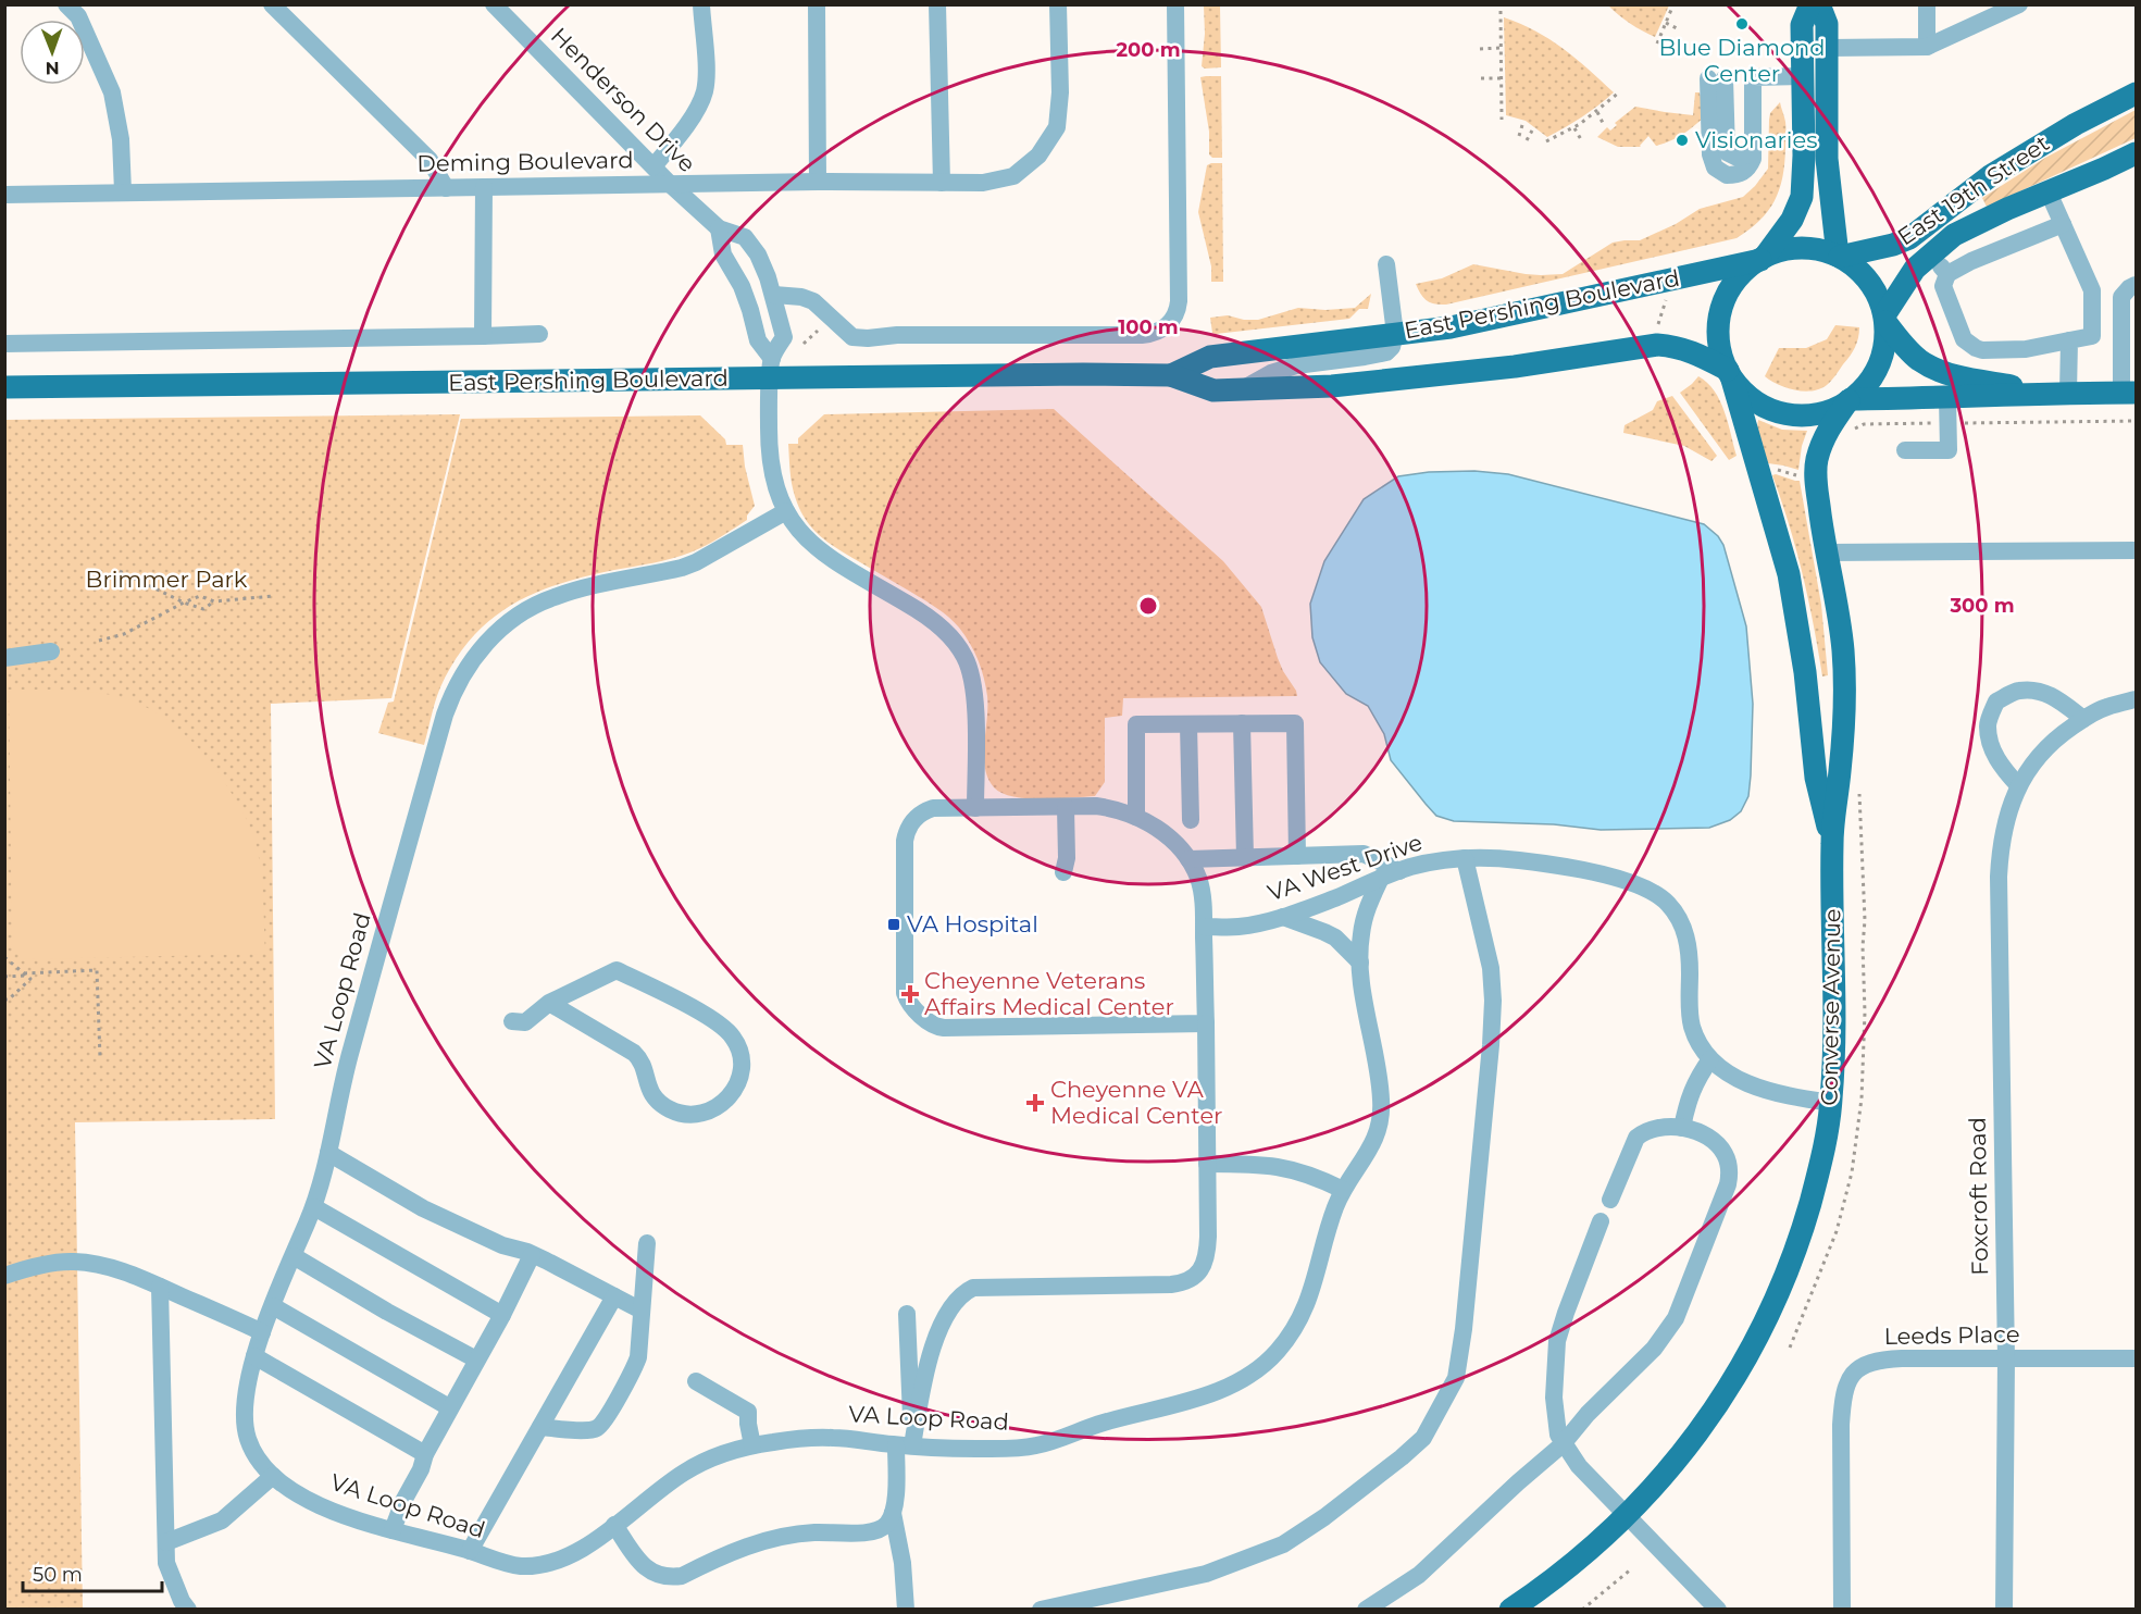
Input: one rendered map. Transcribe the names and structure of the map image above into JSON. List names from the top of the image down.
{
  "streets": {
    "main road": ["East 19th Street", "East Pershing Boulevard", "Converse Avenue"],
    "street": [
      "Henderson Drive",
      "Deming Boulevard",
      "VA West Drive",
      "VA Loop Road",
      "Foxcroft Road",
      "Leeds Place"
    ]
  },
  "crossings": [
    ["Henderson Drive", "Deming Boulevard"],
    ["Henderson Drive", "East Pershing Boulevard"],
    ["Henderson Drive", "VA Loop Road"],
    ["East 19th Street", "East Pershing Boulevard"],
    ["East 19th Street", "Converse Avenue"],
    ["East Pershing Boulevard", "Converse Avenue"],
    ["VA West Drive", "VA Loop Road"],
    ["VA West Drive", "Converse Avenue"],
    ["Foxcroft Road", "Leeds Place"]
  ],
  "parks": ["Brimmer Park"],
  "places": {
    "other": ["Blue Diamond Center", "Visionaries"],
    "transit": ["VA Hospital"],
    "health": ["Cheyenne Veterans Affairs Medical Center", "Cheyenne VA Medical Center"]
  },
  "scale_bar": "50 m",
  "north": "bottom",
  "rings": ["200 m", "100 m", "300 m"]
}
